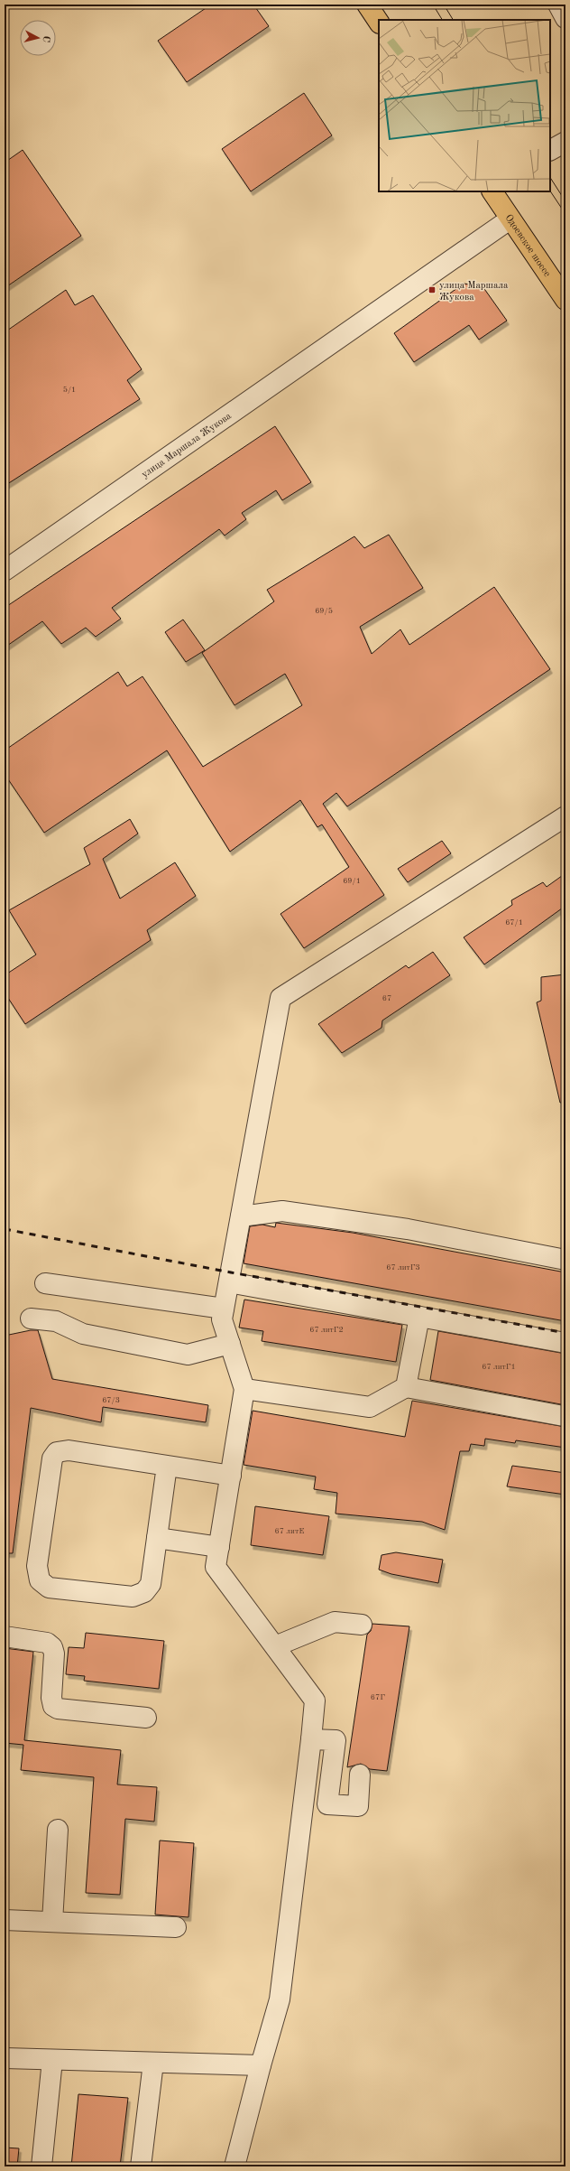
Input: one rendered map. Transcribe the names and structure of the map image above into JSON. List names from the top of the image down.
{
  "streets": {
    "main road": ["Одоевское шоссе"],
    "street": ["улица Маршала Жукова"]
  },
  "crossings": [
    ["Одоевское шоссе", "улица Маршала Жукова"]
  ],
  "places": {
    "transit": ["улица Маршала Жукова"]
  },
  "house_numbers": [
    "5/1",
    "69/5",
    "69/1",
    "67/1",
    "67",
    "67 литГ3",
    "67 литГ2",
    "67 литГ1",
    "67/3",
    "67 литЕ",
    "67Г"
  ],
  "north": "right"
}
